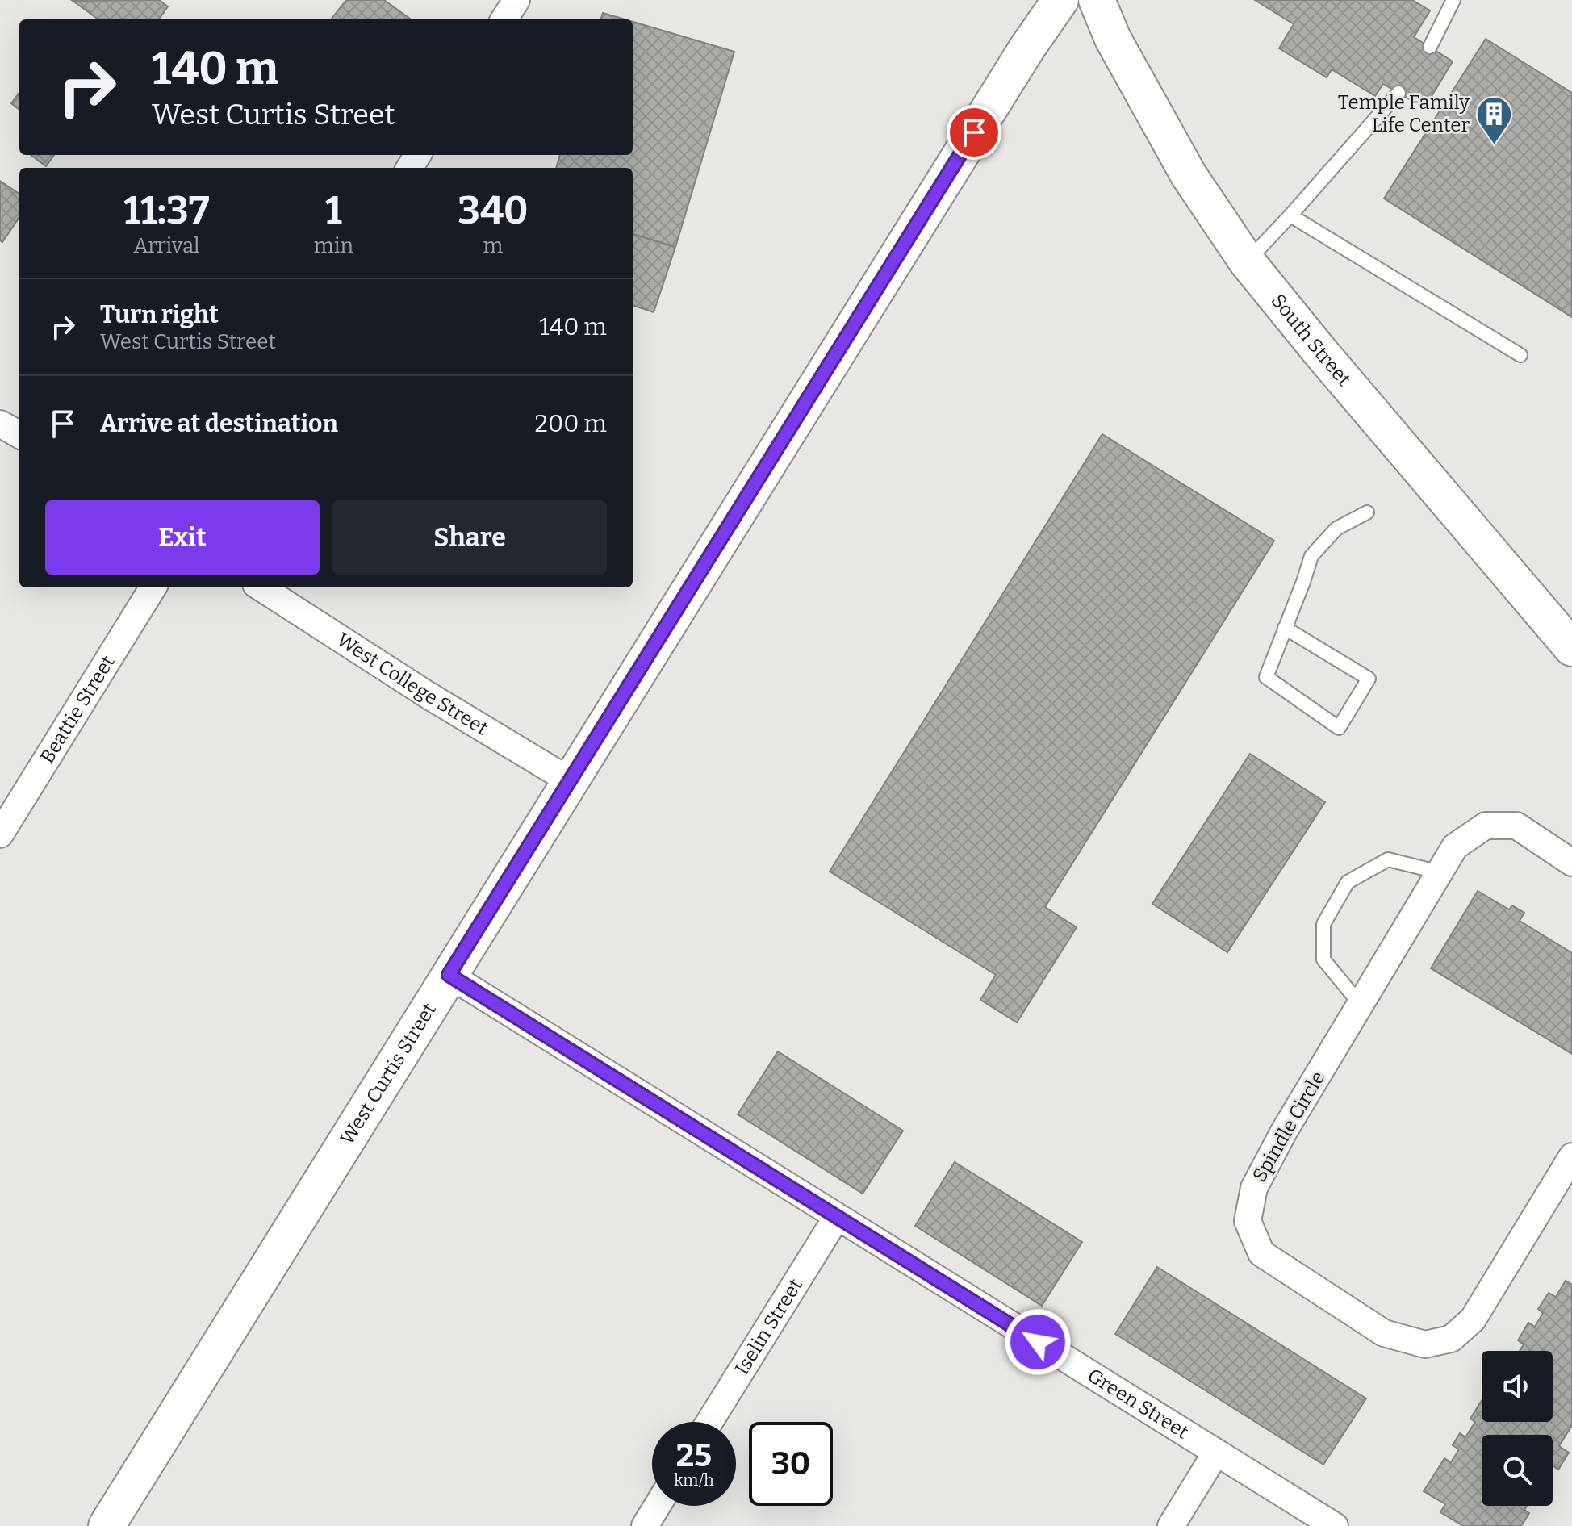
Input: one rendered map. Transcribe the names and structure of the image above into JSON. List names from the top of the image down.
{
  "streets": {
    "street": [
      "South Street",
      "West College Street",
      "Beattie Street",
      "West Curtis Street",
      "Spindle Circle",
      "Iselin Street",
      "Green Street"
    ]
  },
  "crossings": [
    ["West College Street", "West Curtis Street"],
    ["West Curtis Street", "Green Street"],
    ["Iselin Street", "Green Street"]
  ],
  "places": {
    "building": ["Temple Family Life Center"]
  },
  "page": {
    "turn": ["140 m", "West Curtis Street"],
    "eta": [
      "11:37",
      "Arrival",
      "1",
      "min",
      "340",
      "m"
    ],
    "list": [
      {
        "name": "Turn right",
        "note": "West Curtis Street",
        "value": "140 m"
      },
      {
        "name": "Arrive at destination",
        "value": "200 m"
      }
    ],
    "buttons": ["Exit", "Share"],
    "speed": "25 km/h",
    "limit": "30"
  }
}
